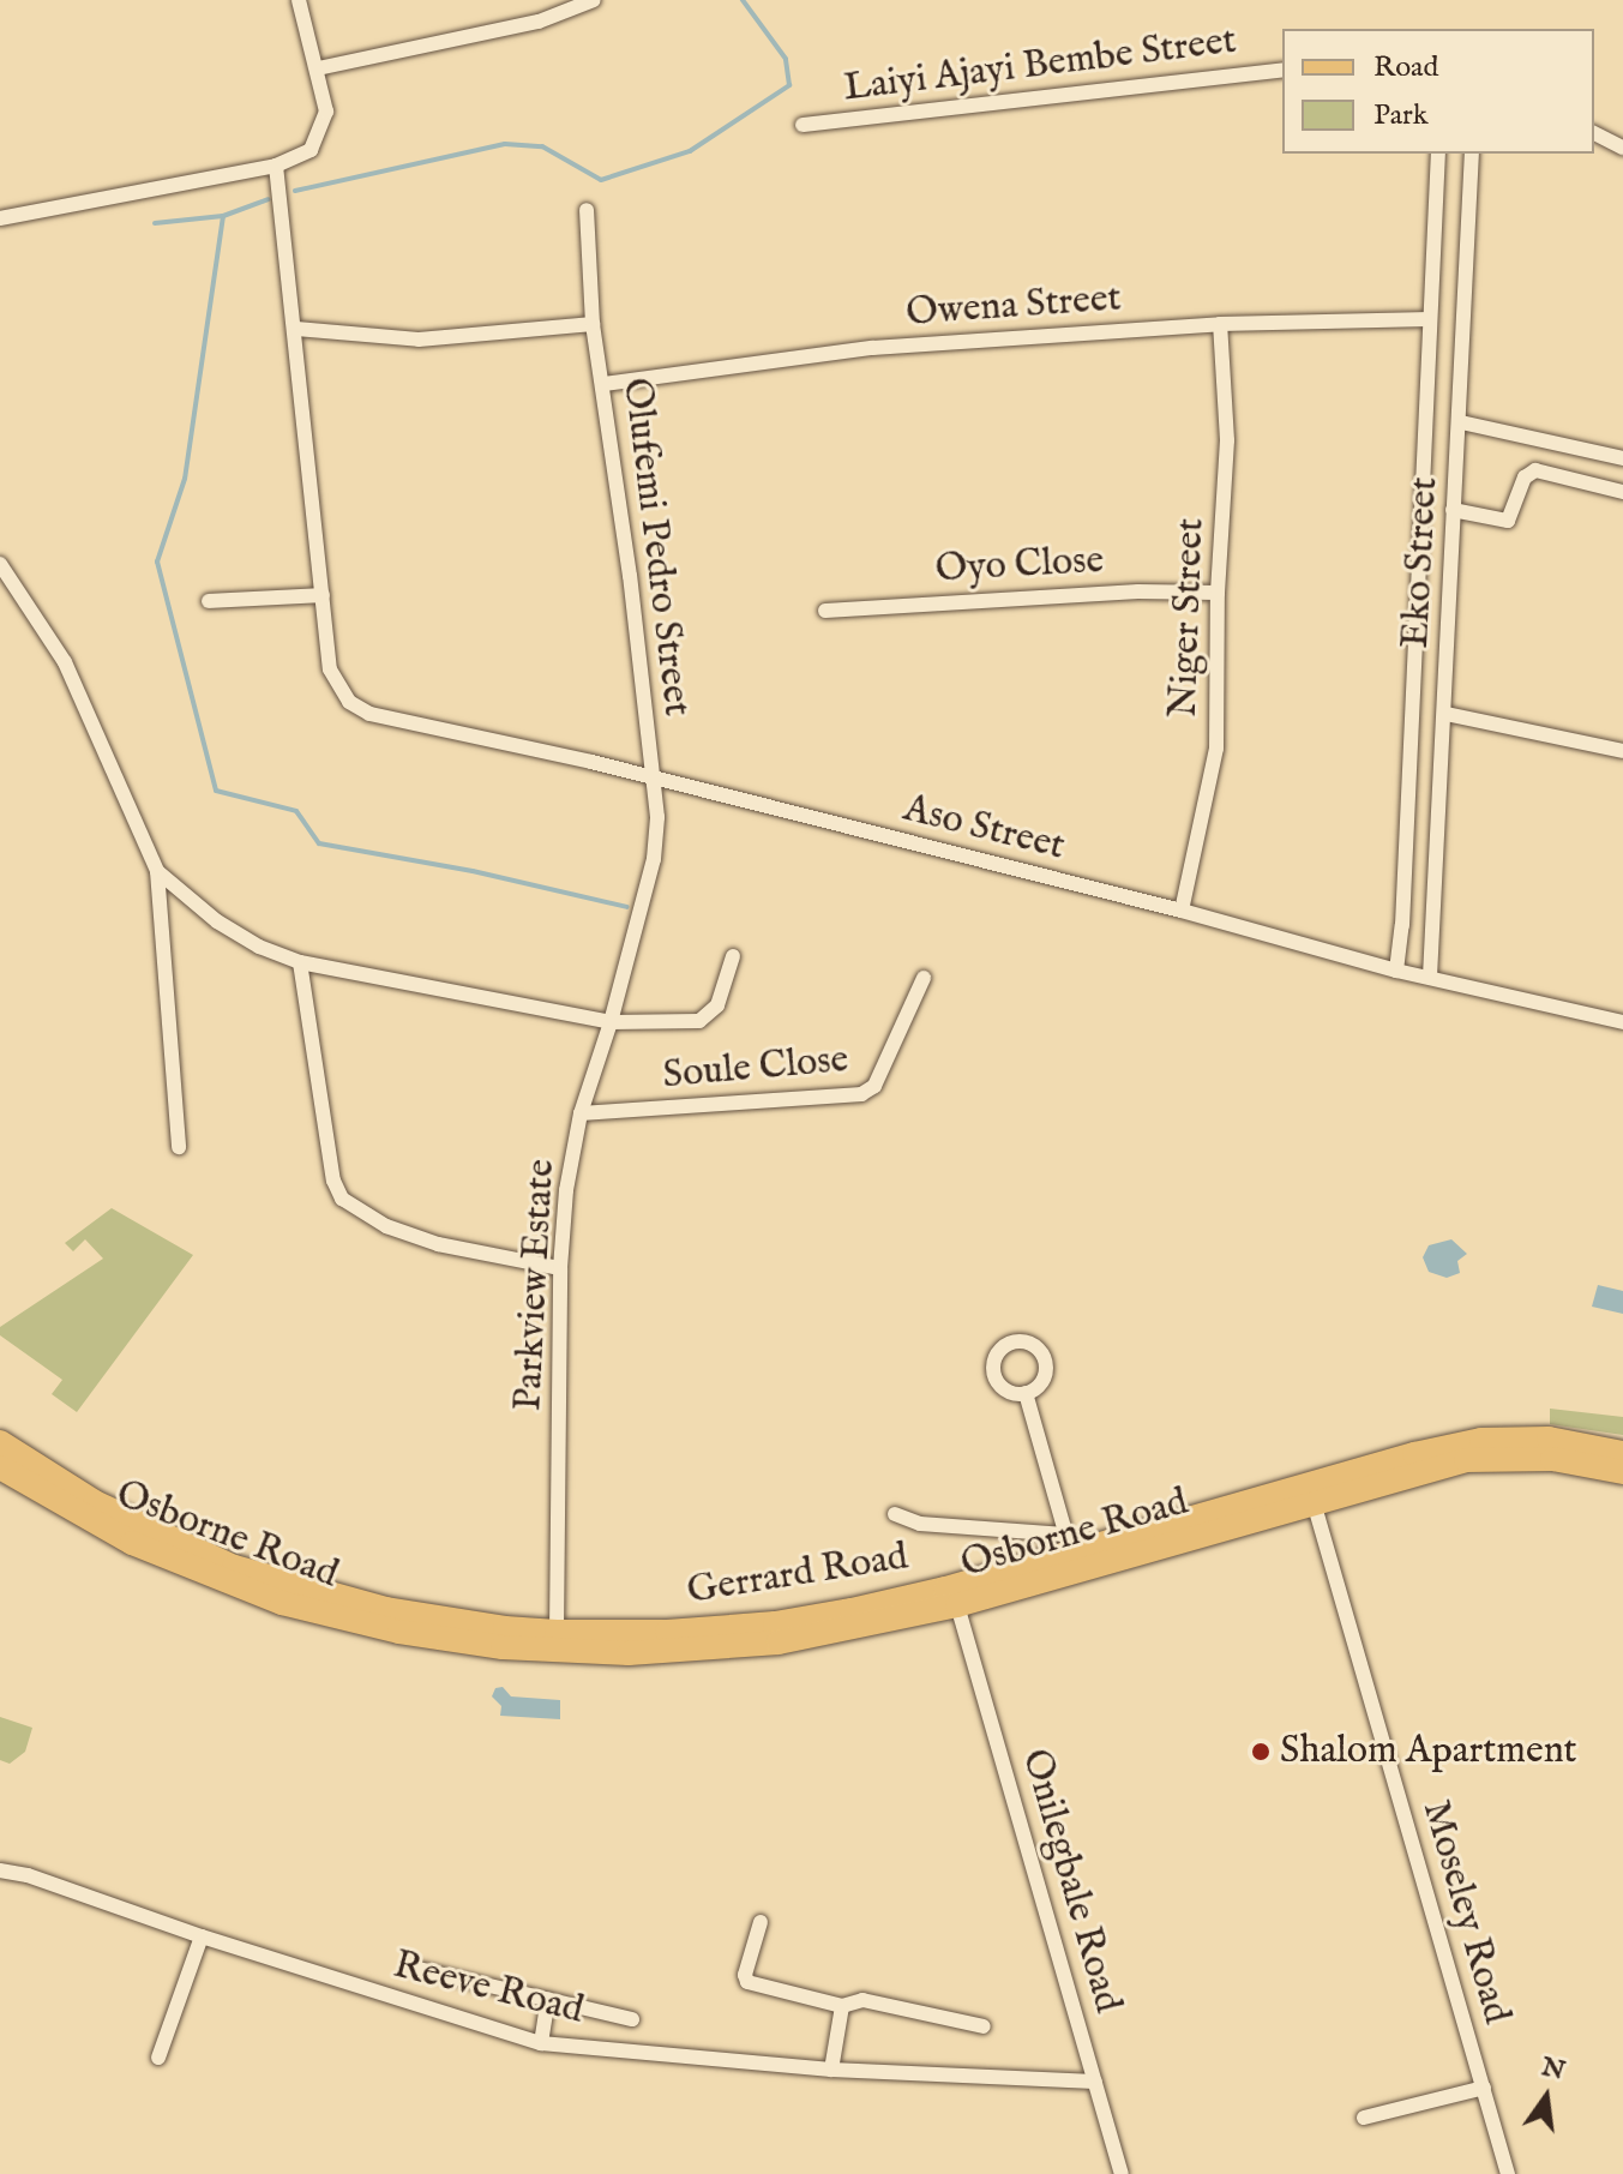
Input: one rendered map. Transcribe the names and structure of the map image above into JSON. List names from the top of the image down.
{
  "streets": {
    "main road": ["Osborne Road", "Gerrard Road"],
    "street": [
      "Laiyi Ajayi Bembe Street",
      "Owena Street",
      "Olufemi Pedro Street",
      "Eko Street",
      "Oyo Close",
      "Niger Street",
      "Aso Street",
      "Soule Close",
      "Parkview Estate",
      "Onilegbale Road",
      "Moseley Road",
      "Reeve Road"
    ]
  },
  "crossings": [
    ["Owena Street", "Olufemi Pedro Street"],
    ["Owena Street", "Eko Street"],
    ["Owena Street", "Niger Street"],
    ["Olufemi Pedro Street", "Aso Street"],
    ["Olufemi Pedro Street", "Parkview Estate"],
    ["Eko Street", "Aso Street"],
    ["Oyo Close", "Niger Street"],
    ["Niger Street", "Aso Street"],
    ["Aso Street", "Parkview Estate"],
    ["Soule Close", "Parkview Estate"],
    ["Parkview Estate", "Gerrard Road"],
    ["Osborne Road", "Onilegbale Road"],
    ["Osborne Road", "Moseley Road"],
    ["Onilegbale Road", "Reeve Road"]
  ],
  "places": ["Shalom Apartment"],
  "legend": ["Road", "Park"],
  "north": "top"
}
